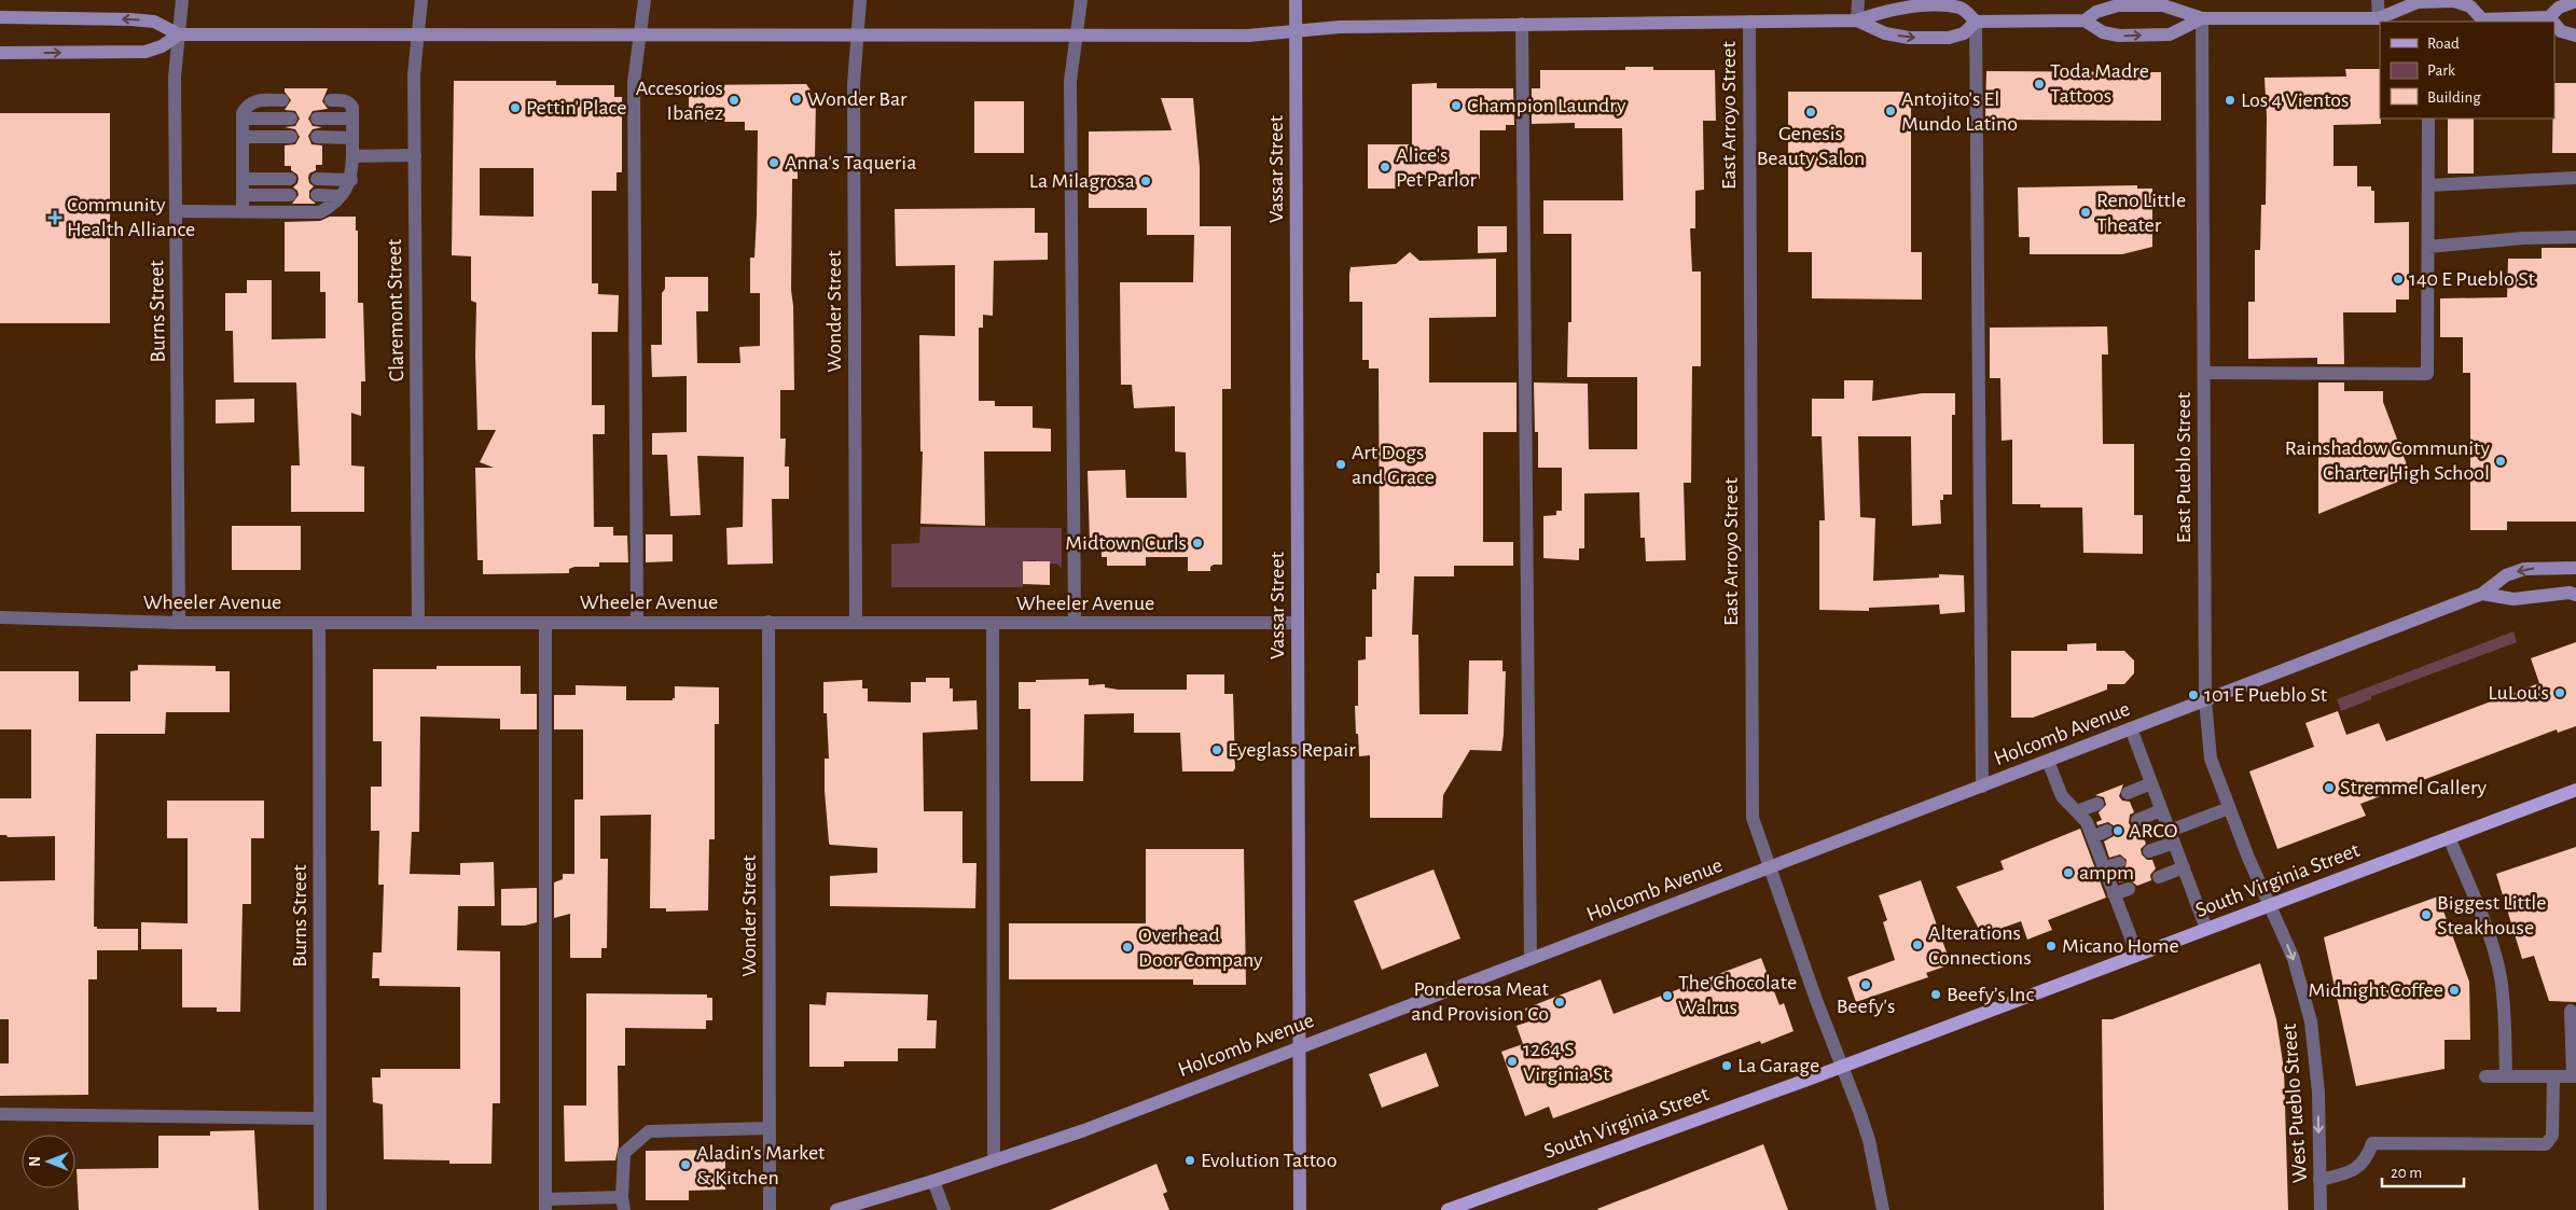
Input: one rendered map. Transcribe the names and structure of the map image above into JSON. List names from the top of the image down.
{
  "streets": {
    "main road": ["South Virginia Street"],
    "street": [
      "East Arroyo Street",
      "Vassar Street",
      "Claremont Street",
      "Burns Street",
      "Wonder Street",
      "East Pueblo Street",
      "Wheeler Avenue",
      "Holcomb Avenue",
      "West Pueblo Street"
    ]
  },
  "crossings": [
    ["East Arroyo Street", "Holcomb Avenue"],
    ["East Arroyo Street", "South Virginia Street"],
    ["Vassar Street", "Wheeler Avenue"],
    ["Vassar Street", "Holcomb Avenue"],
    ["Claremont Street", "Wheeler Avenue"],
    ["Burns Street", "Wheeler Avenue"],
    ["Wonder Street", "Wheeler Avenue"],
    ["East Pueblo Street", "Holcomb Avenue"],
    ["East Pueblo Street", "South Virginia Street"],
    ["East Pueblo Street", "West Pueblo Street"],
    ["South Virginia Street", "West Pueblo Street"]
  ],
  "one_way": ["West Pueblo Street"],
  "places": {
    "other": [
      "Toda Madre Tattoos",
      "Wonder Bar",
      "Accesorios Ibañez",
      "Los 4 Vientos",
      "Champion Laundry",
      "Pettin' Place",
      "Antojito's El Mundo Latino",
      "Genesis Beauty Salon",
      "Anna's Taqueria",
      "Alice's Pet Parlor",
      "La Milagrosa",
      "Reno Little Theater",
      "140 E Pueblo St",
      "Rainshadow Community Charter High School",
      "Art Dogs and Grace",
      "Midtown Curls",
      "LuLou's",
      "101 E Pueblo St",
      "Eyeglass Repair",
      "Stremmel Gallery",
      "ARCO",
      "ampm",
      "Biggest Little Steakhouse",
      "Alterations Connections",
      "Micano Home",
      "Overhead Door Company",
      "Beefy's",
      "Midnight Coffee",
      "Beefy’s Inc",
      "The Chocolate Walrus",
      "Ponderosa Meat and Provision Co",
      "1264 S Virginia St",
      "La Garage",
      "Evolution Tattoo",
      "Aladin's Market & Kitchen"
    ],
    "health": ["Community Health Alliance"]
  },
  "legend": ["Road", "Park", "Building"],
  "scale_bar": "20 m",
  "north": "left"
}
